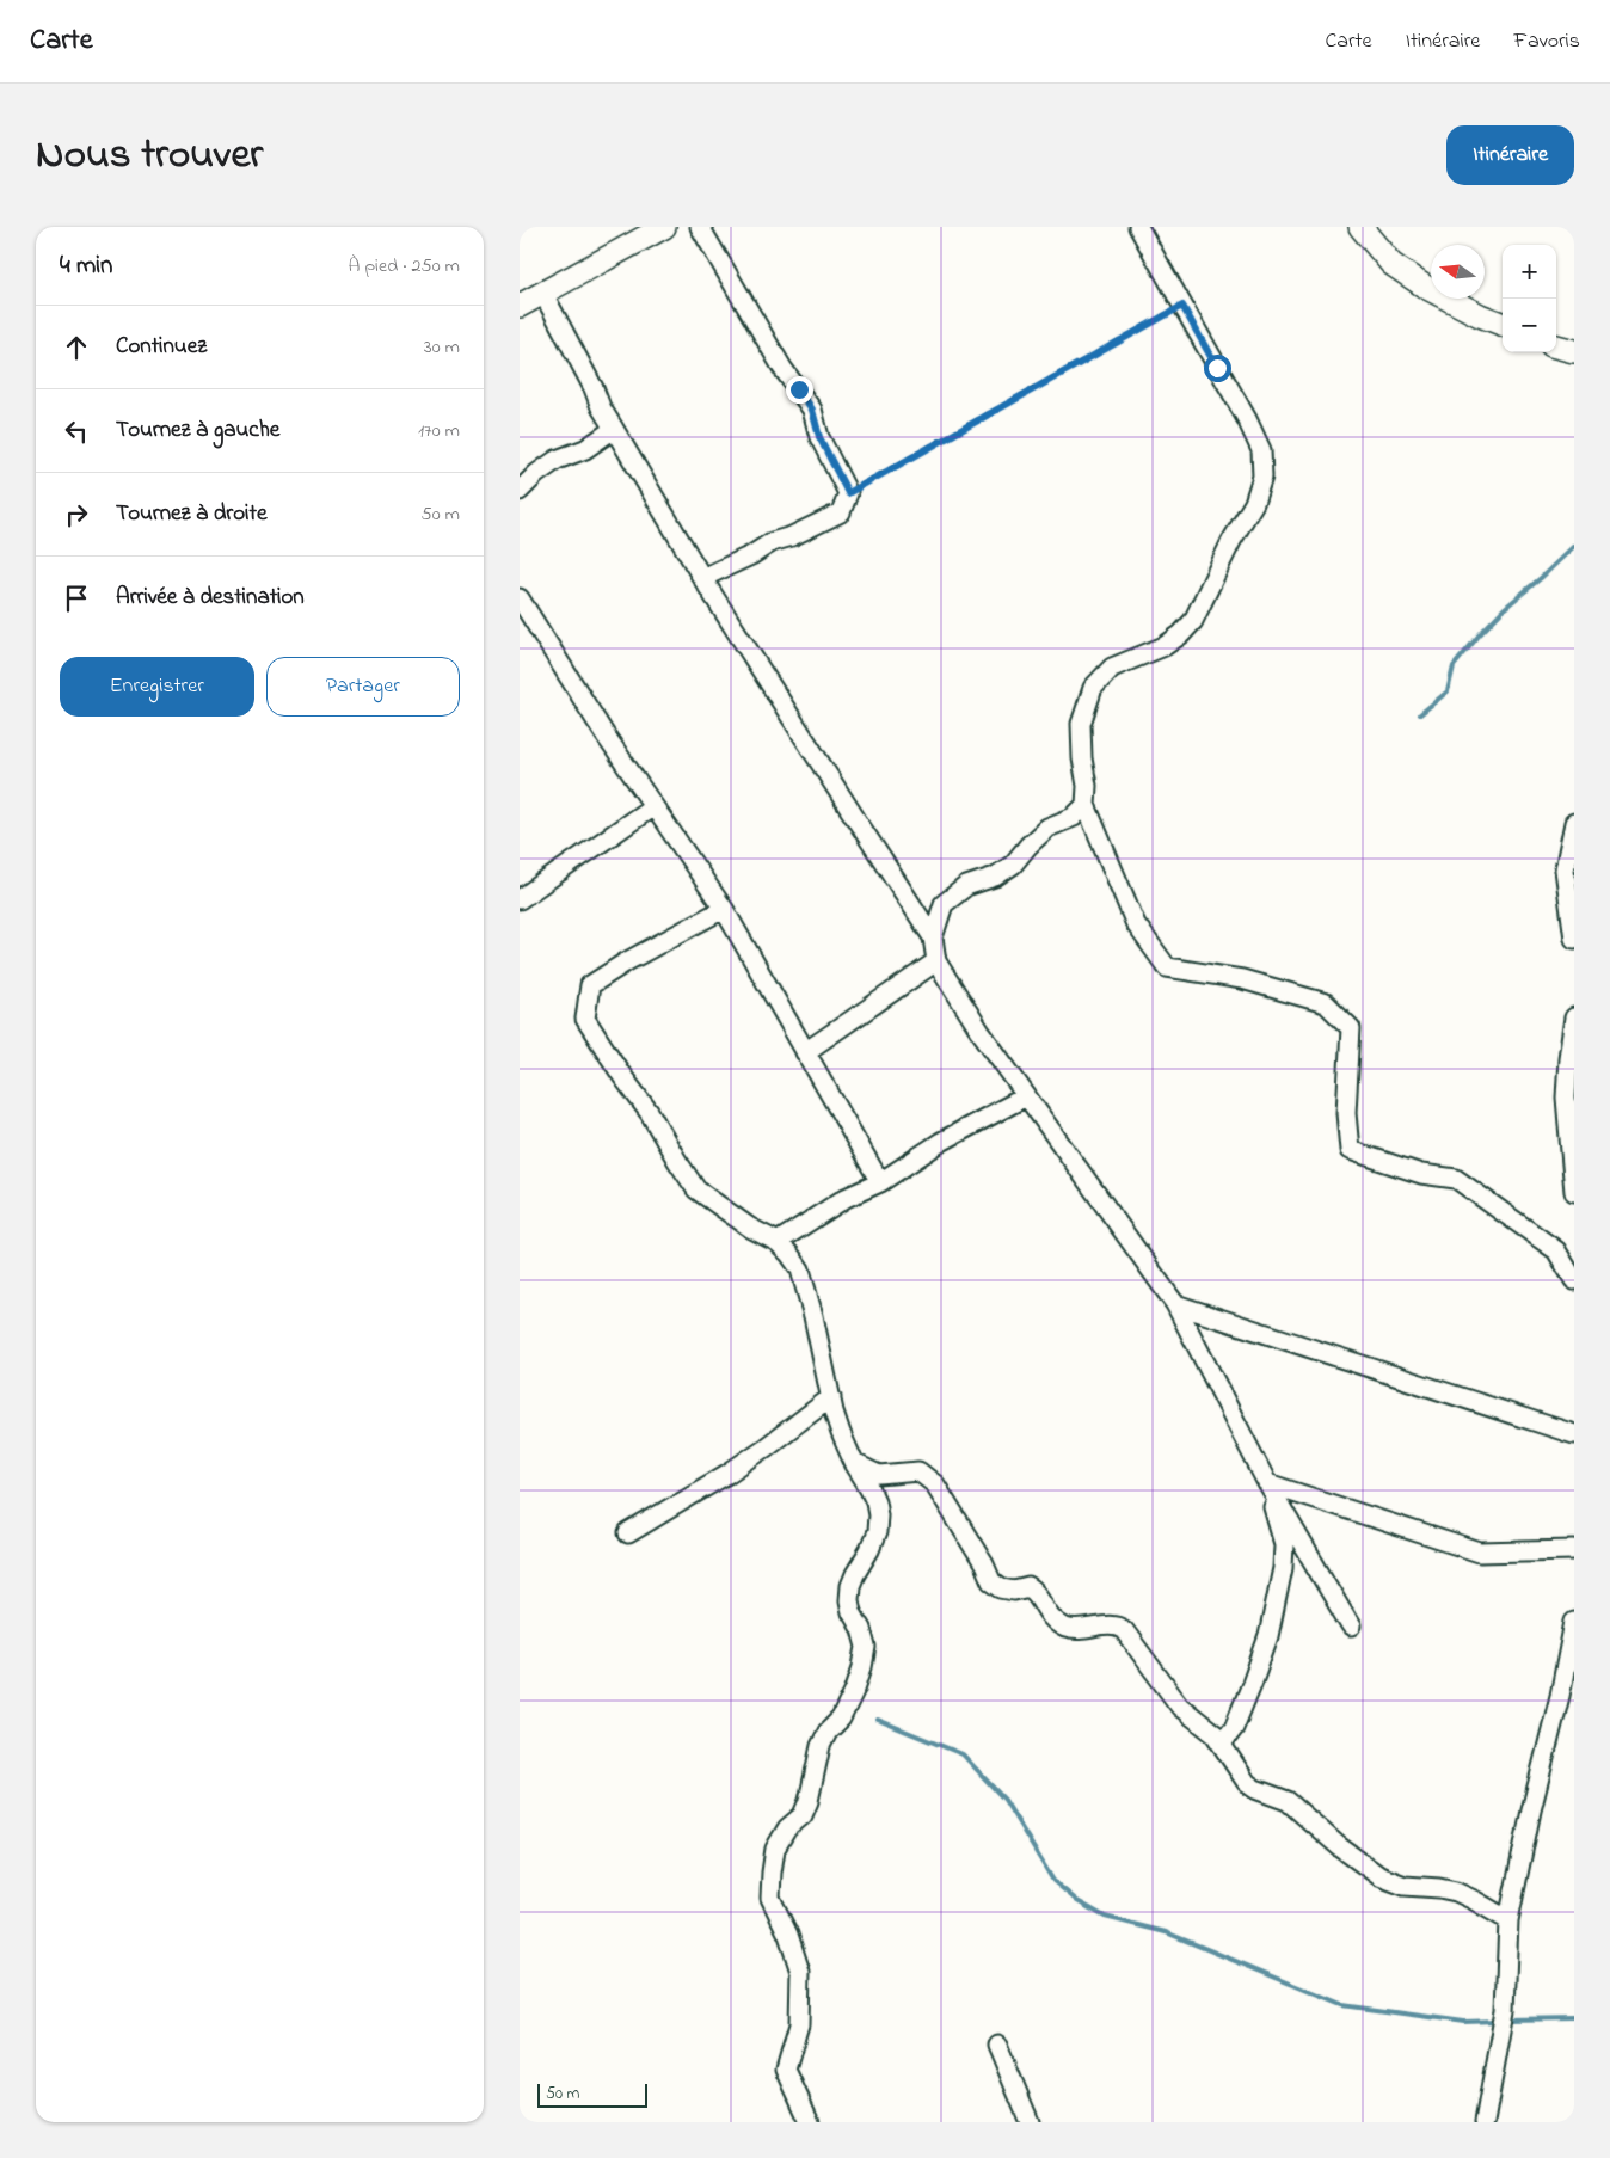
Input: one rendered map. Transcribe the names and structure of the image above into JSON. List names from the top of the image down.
{
  "scale_bar": "50 m",
  "north": "left",
  "page": {
    "header": "Carte",
    "nav": ["Carte", "Itinéraire", "Favoris"],
    "title": "Nous trouver",
    "buttons": [
      "Itinéraire",
      ["Enregistrer", "Partager"]
    ],
    "heading": ["4 min", "À pied · 250 m"],
    "map_buttons": ["+", "−"],
    "list": [
      ["Continuez", "30 m"],
      ["Tournez à gauche", "170 m"],
      ["Tournez à droite", "50 m"],
      "Arrivée à destination"
    ],
    "scale": "50 m"
  }
}
